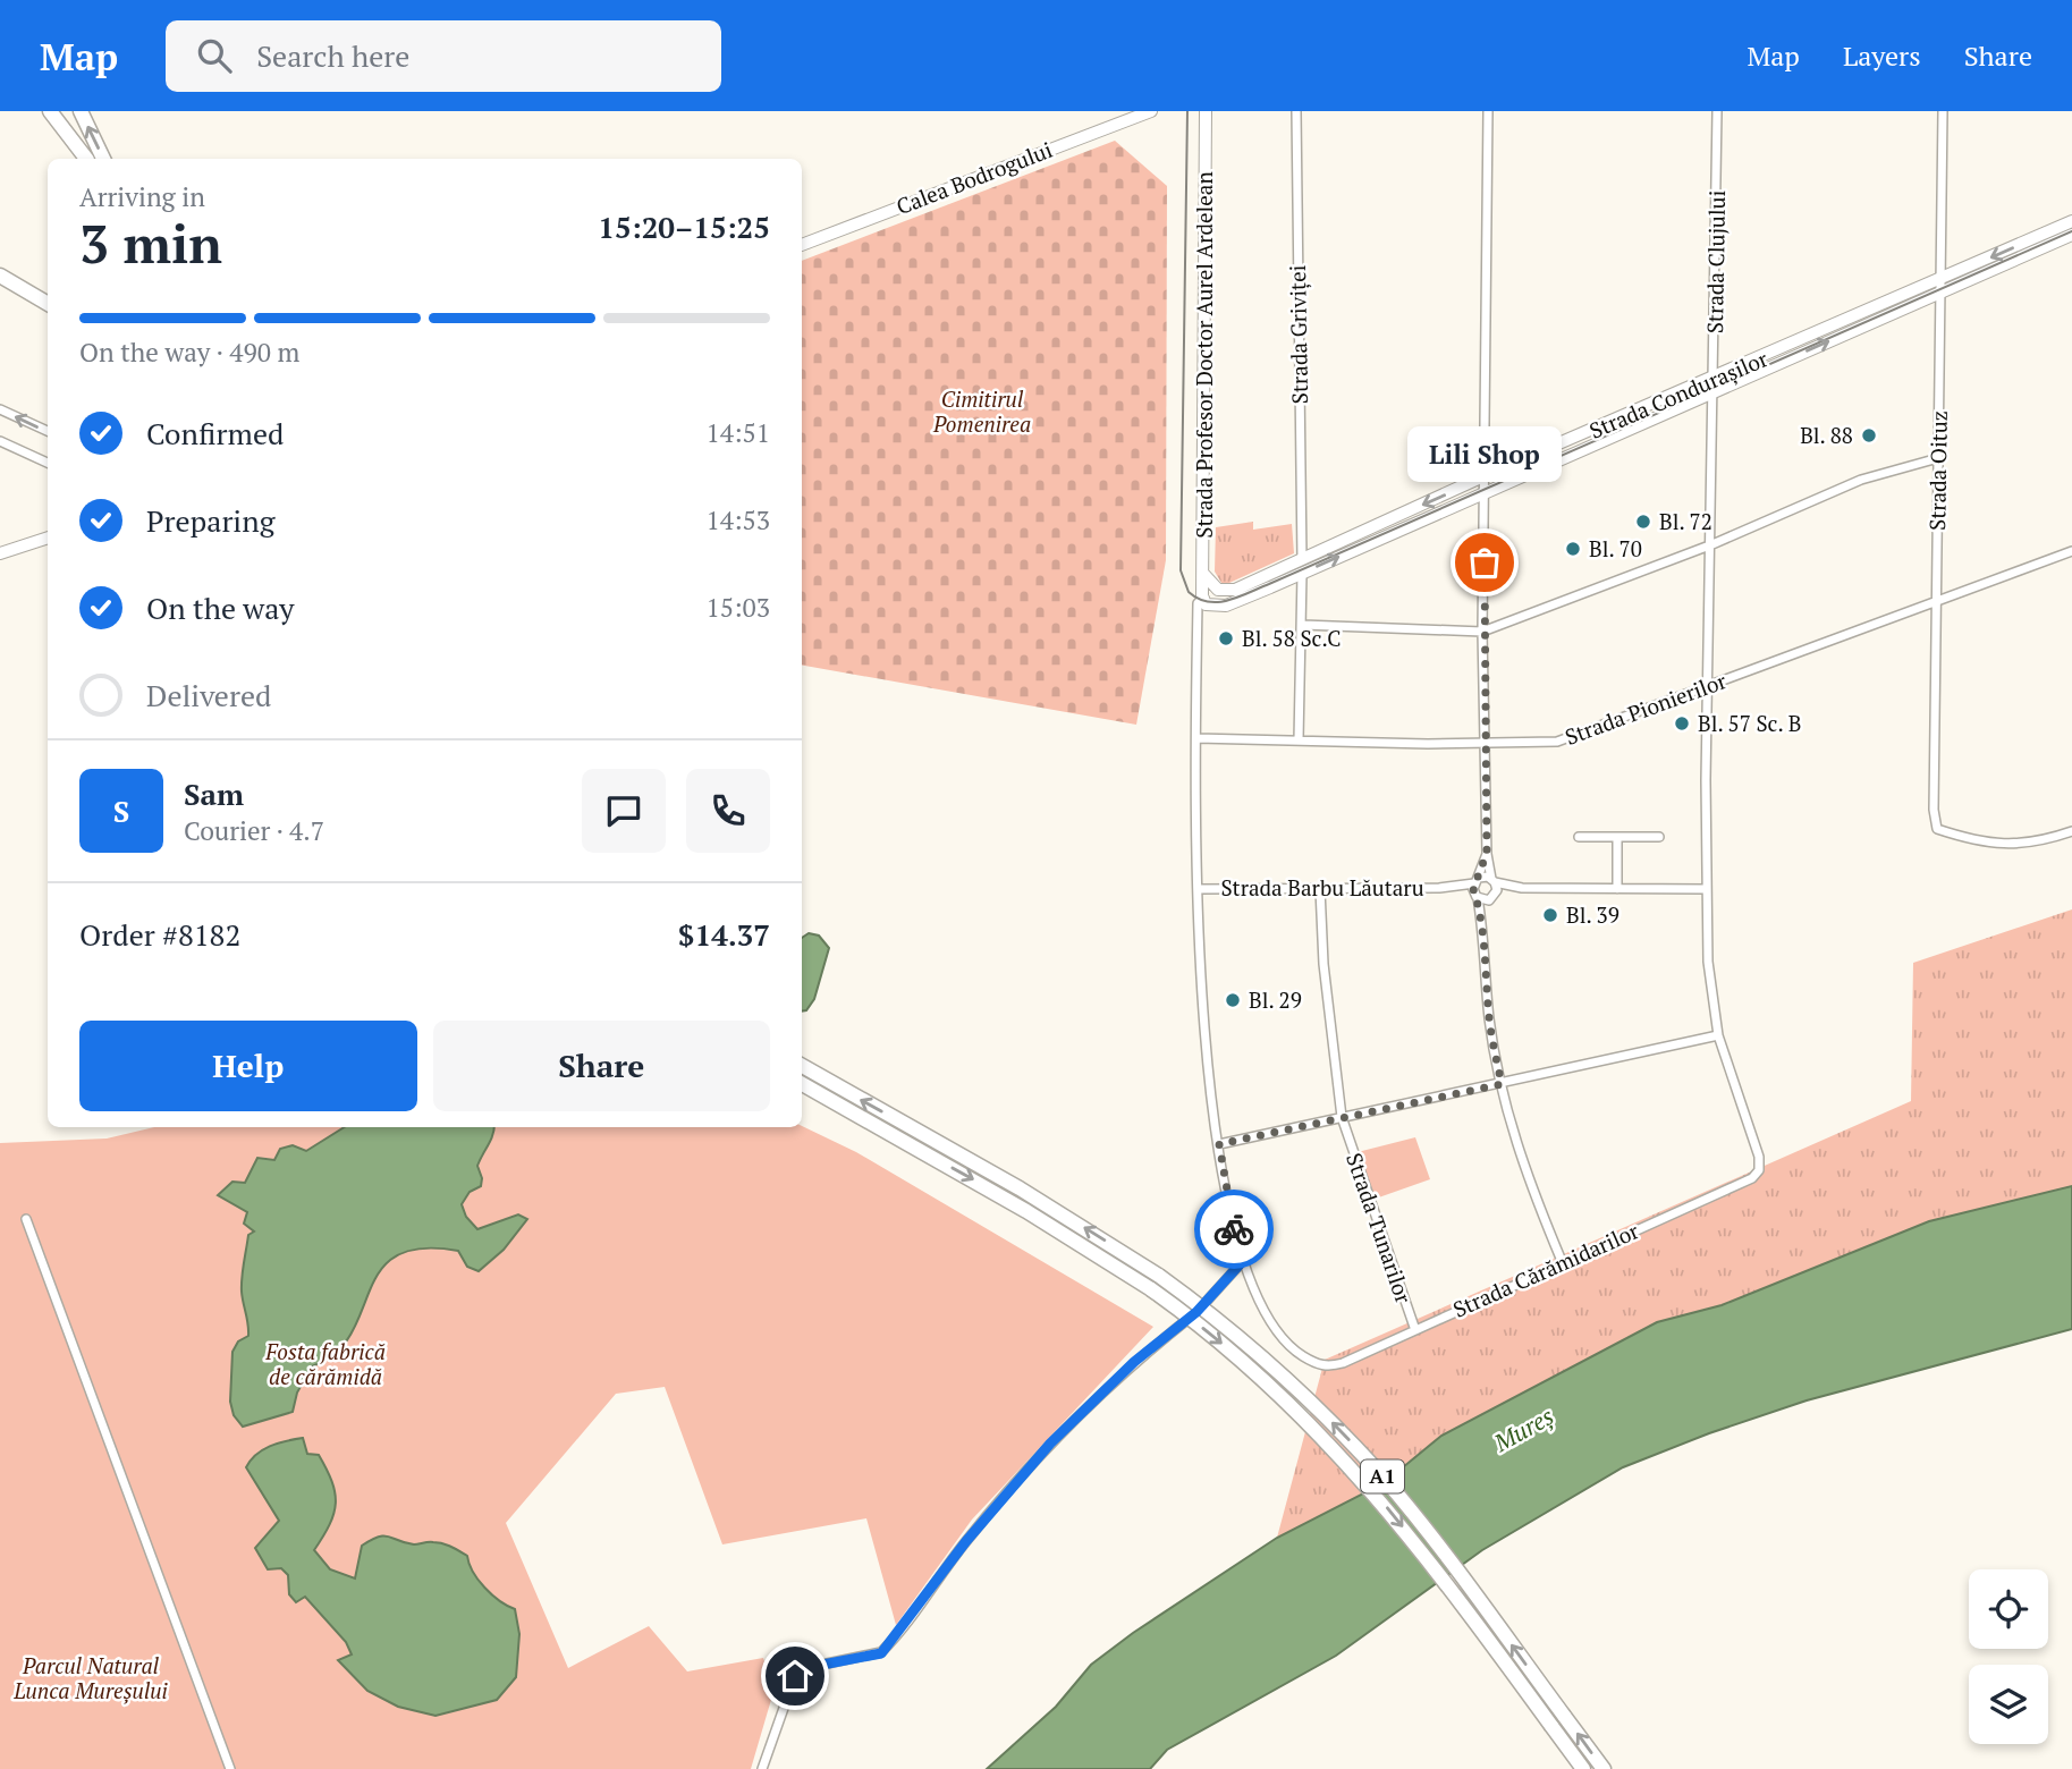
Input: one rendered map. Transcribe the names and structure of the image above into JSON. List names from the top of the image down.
{
  "streets": {
    "highway": ["A1"],
    "main road": ["Calea Bodrogului", "Strada Profesor Doctor Aurel Ardelean", "Strada Condurașilor"],
    "street": [
      "Strada Clujului",
      "Strada Griviței",
      "Strada Oituz",
      "Strada Pionierilor",
      "Strada Barbu Lăutaru",
      "Strada Tunarilor",
      "Strada Cărămidarilor"
    ]
  },
  "crossings": [
    ["Strada Clujului", "Strada Condurașilor"],
    ["Strada Clujului", "Strada Pionierilor"],
    ["Strada Clujului", "Strada Cărămidarilor"],
    ["Strada Griviței", "Strada Condurașilor"],
    ["Strada Profesor Doctor Aurel Ardelean", "Strada Condurașilor"],
    ["Strada Profesor Doctor Aurel Ardelean", "Strada Pionierilor"],
    ["Strada Profesor Doctor Aurel Ardelean", "Strada Barbu Lăutaru"],
    ["Strada Profesor Doctor Aurel Ardelean", "Strada Cărămidarilor"],
    ["Strada Condurașilor", "Strada Oituz"],
    ["Strada Oituz", "Strada Pionierilor"],
    ["Strada Barbu Lăutaru", "Strada Tunarilor"],
    ["Strada Tunarilor", "Strada Cărămidarilor"]
  ],
  "water": ["Mureș"],
  "parks": ["Cimitirul Pomenirea", "Fosta fabrică de cărămidă", "Parcul Natural Lunca Mureșului"],
  "places": [
    "Bl. 88",
    "Bl. 72",
    "Bl. 70",
    "Lili Shop",
    "Bl. 58 Sc.C",
    "Bl. 57 Sc. B",
    "Bl. 39",
    "Bl. 29"
  ],
  "page": {
    "header": "Map",
    "search": "Search here",
    "nav": ["Map", "Layers", "Share"],
    "heading": ["3 min", "Arriving in", "15:20–15:25"],
    "panel": [
      "Sam",
      "Courier · 4.7",
      "Order #8182",
      "$14.37"
    ],
    "bar": "On the way · 490 m",
    "list": [
      ["Confirmed", "14:51"],
      ["Preparing", "14:53"],
      ["On the way", "15:03"],
      "Delivered"
    ],
    "bubble": "Lili Shop",
    "round": "S",
    "buttons": ["Help", "Share"]
  }
}
